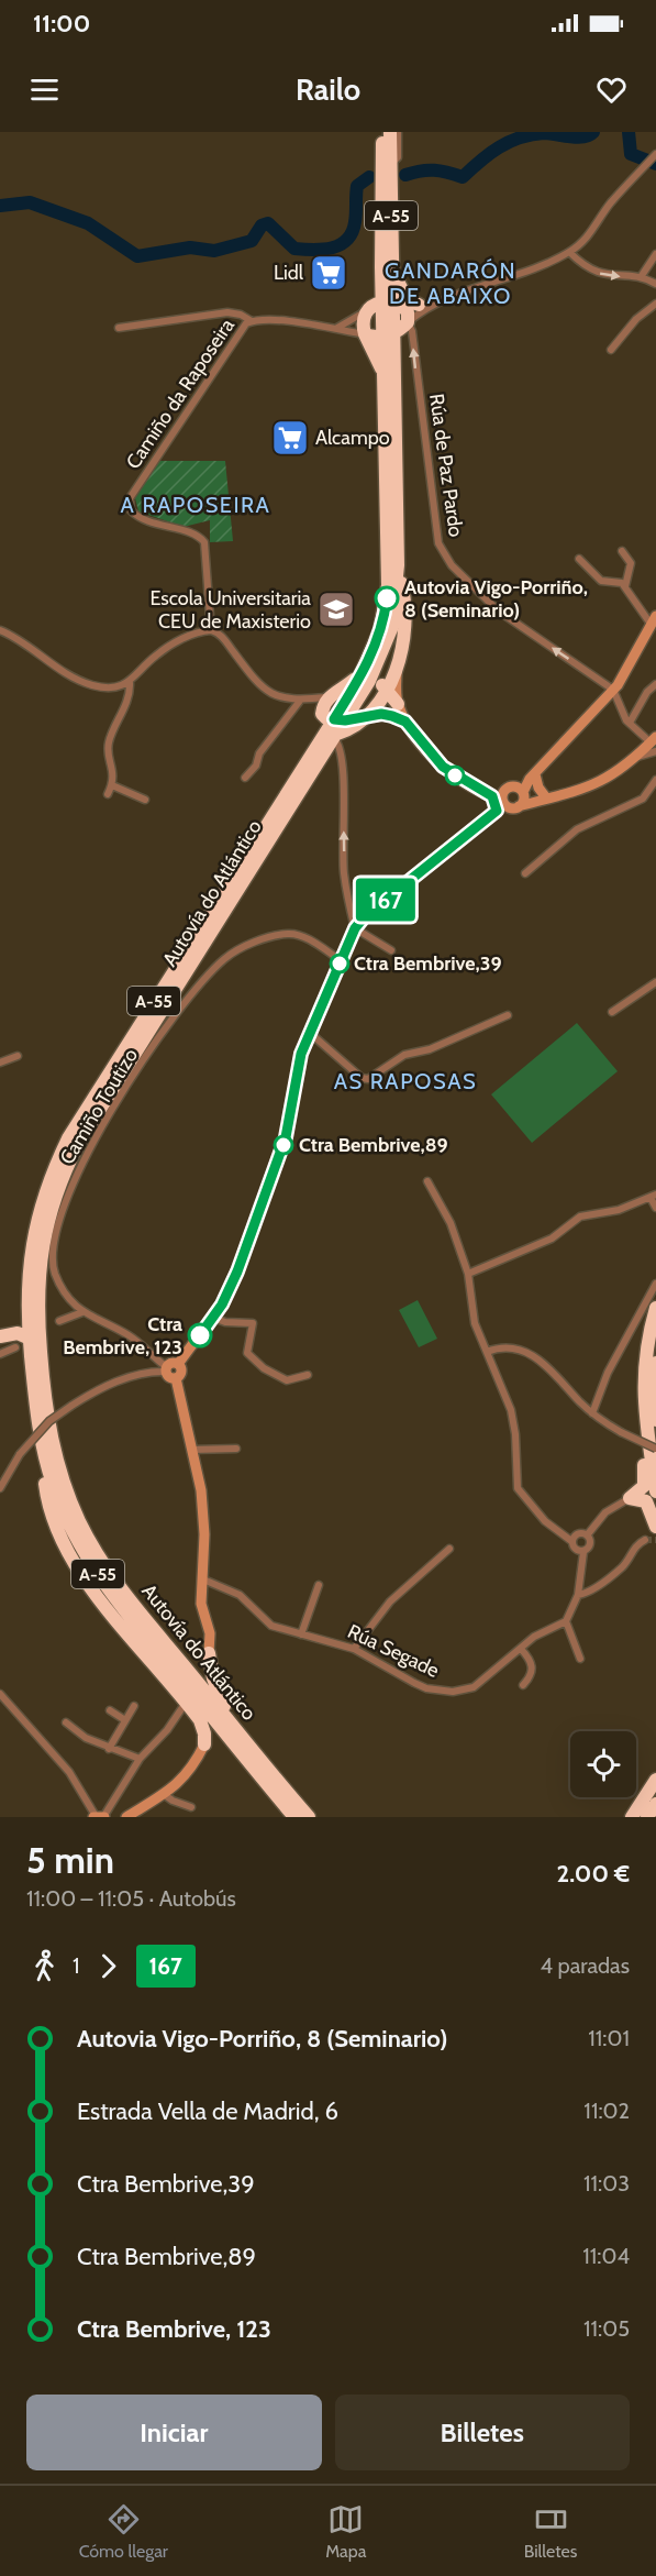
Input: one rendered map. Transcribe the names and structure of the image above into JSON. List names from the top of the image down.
{
  "streets": {
    "highway": ["A-55", "Autovía do Atlántico"],
    "street": [
      "Camiño da Raposeira",
      "Rúa de Paz Pardo",
      "Camiño Toutizo",
      "Rúa Segade"
    ]
  },
  "crossings": [
    ["A-55", "Rúa de Paz Pardo"],
    ["A-55", "Autovía do Atlántico"]
  ],
  "one_way": ["Rúa de Paz Pardo"],
  "districts": ["GANDARÓN DE ABAIXO", "A RAPOSEIRA", "AS RAPOSAS"],
  "places": {
    "supermarket": ["Lidl", "Alcampo"],
    "other": [
      "Autovia Vigo-Porriño, 8 (Seminario)",
      "Ctra Bembrive,39",
      "Ctra Bembrive,89",
      "Ctra Bembrive, 123"
    ],
    "school or university": ["Escola Universitaria CEU de Maxisterio"]
  },
  "lines": ["bus line 167"],
  "page": {
    "status": "11:00",
    "header": "Railo",
    "on_map": "167",
    "heading": ["5 min", "11:00 – 11:05 · Autobús", "2.00 €"],
    "legs": ["1", "167", "4 paradas"],
    "list": [
      {
        "name": "Autovia Vigo-Porriño, 8 (Seminario)",
        "value": "11:01"
      },
      {
        "name": "Estrada Vella de Madrid, 6",
        "value": "11:02"
      },
      {
        "name": "Ctra Bembrive,39",
        "value": "11:03"
      },
      {
        "name": "Ctra Bembrive,89",
        "value": "11:04"
      },
      {
        "name": "Ctra Bembrive, 123",
        "value": "11:05"
      }
    ],
    "buttons": ["Iniciar", "Billetes"],
    "tabs": ["Cómo llegar", "Mapa", "Billetes"]
  }
}
